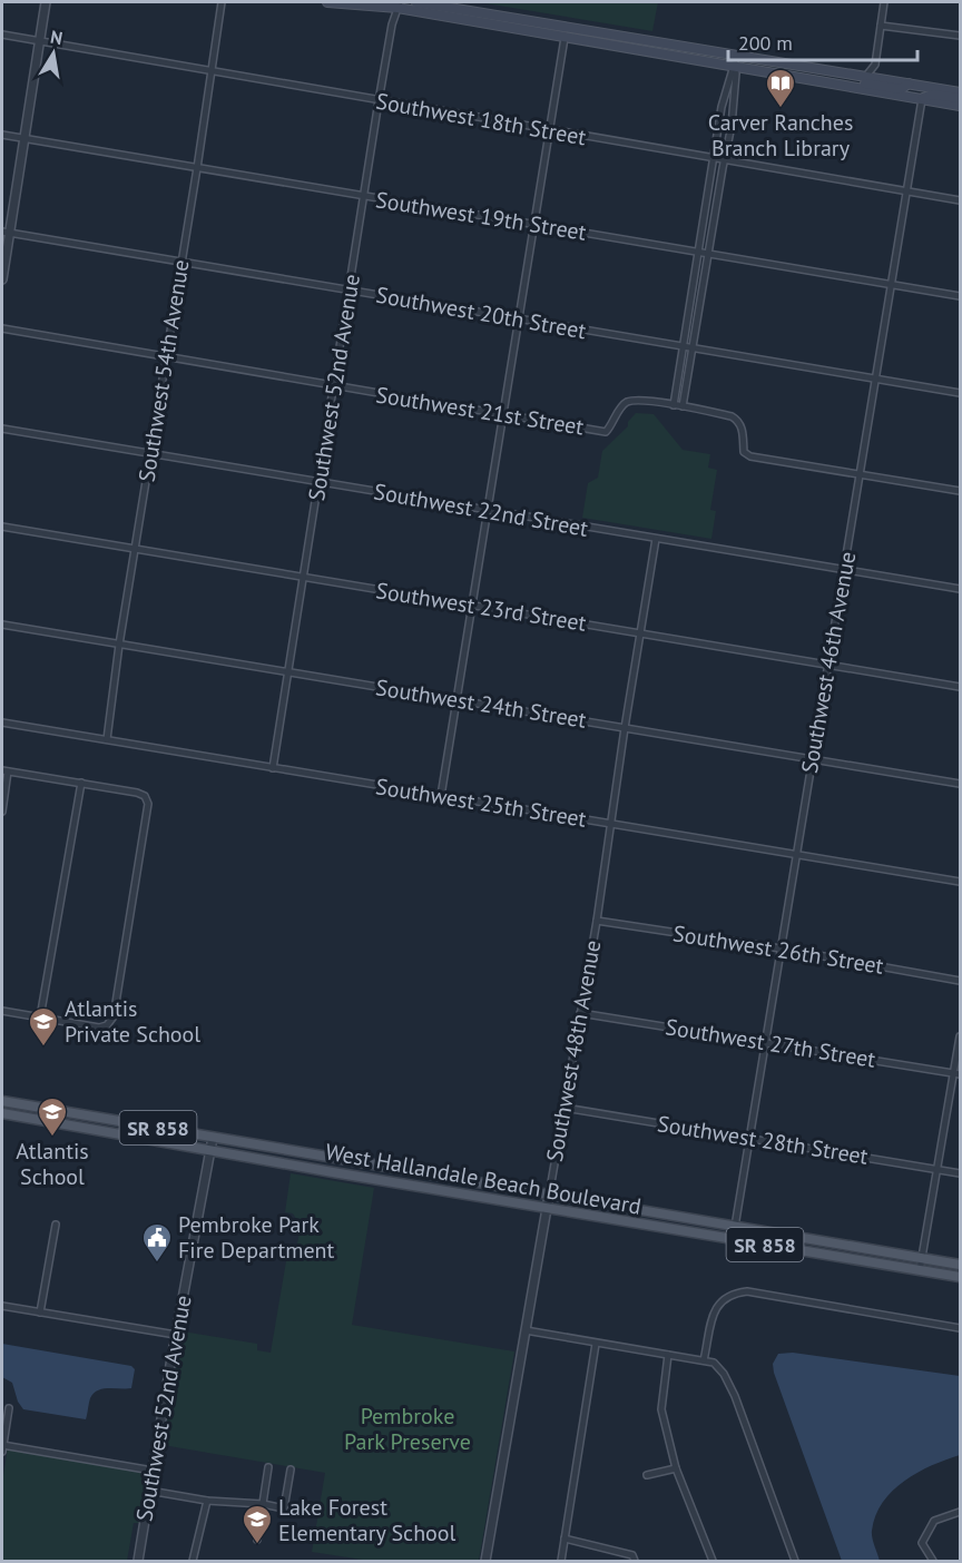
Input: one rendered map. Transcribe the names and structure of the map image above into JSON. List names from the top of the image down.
{
  "streets": {
    "main road": ["SR 858", "West Hallandale Beach Boulevard"],
    "street": [
      "Southwest 18th Street",
      "Southwest 19th Street",
      "Southwest 20th Street",
      "Southwest 54th Avenue",
      "Southwest 52nd Avenue",
      "Southwest 21st Street",
      "Southwest 22nd Street",
      "Southwest 23rd Street",
      "Southwest 46th Avenue",
      "Southwest 24th Street",
      "Southwest 25th Street",
      "Southwest 26th Street",
      "Southwest 27th Street",
      "Southwest 48th Avenue",
      "Southwest 28th Street"
    ]
  },
  "crossings": [
    ["Southwest 18th Street", "Southwest 54th Avenue"],
    ["Southwest 18th Street", "Southwest 52nd Avenue"],
    ["Southwest 18th Street", "Southwest 46th Avenue"],
    ["Southwest 19th Street", "Southwest 54th Avenue"],
    ["Southwest 19th Street", "Southwest 52nd Avenue"],
    ["Southwest 19th Street", "Southwest 46th Avenue"],
    ["Southwest 20th Street", "Southwest 54th Avenue"],
    ["Southwest 20th Street", "Southwest 52nd Avenue"],
    ["Southwest 20th Street", "Southwest 46th Avenue"],
    ["Southwest 54th Avenue", "Southwest 21st Street"],
    ["Southwest 54th Avenue", "Southwest 22nd Street"],
    ["Southwest 54th Avenue", "Southwest 23rd Street"],
    ["Southwest 54th Avenue", "Southwest 24th Street"],
    ["Southwest 54th Avenue", "Southwest 25th Street"],
    ["Southwest 52nd Avenue", "Southwest 21st Street"],
    ["Southwest 52nd Avenue", "Southwest 22nd Street"],
    ["Southwest 52nd Avenue", "Southwest 23rd Street"],
    ["Southwest 52nd Avenue", "Southwest 24th Street"],
    ["Southwest 52nd Avenue", "Southwest 25th Street"],
    ["Southwest 52nd Avenue", "West Hallandale Beach Boulevard"],
    ["Southwest 22nd Street", "Southwest 46th Avenue"],
    ["Southwest 22nd Street", "Southwest 48th Avenue"],
    ["Southwest 23rd Street", "Southwest 46th Avenue"],
    ["Southwest 23rd Street", "Southwest 48th Avenue"],
    ["Southwest 46th Avenue", "Southwest 24th Street"],
    ["Southwest 46th Avenue", "Southwest 25th Street"],
    ["Southwest 46th Avenue", "Southwest 26th Street"],
    ["Southwest 46th Avenue", "Southwest 27th Street"],
    ["Southwest 46th Avenue", "Southwest 28th Street"],
    ["Southwest 46th Avenue", "West Hallandale Beach Boulevard"],
    ["Southwest 24th Street", "Southwest 48th Avenue"],
    ["Southwest 25th Street", "Southwest 48th Avenue"],
    ["Southwest 26th Street", "Southwest 48th Avenue"],
    ["Southwest 27th Street", "Southwest 48th Avenue"],
    ["Southwest 48th Avenue", "Southwest 28th Street"],
    ["Southwest 48th Avenue", "West Hallandale Beach Boulevard"]
  ],
  "parks": ["Pembroke Park Preserve"],
  "places": {
    "library": ["Carver Ranches Branch Library"],
    "school or university": ["Atlantis Private School", "Atlantis School", "Lake Forest Elementary School"],
    "public building": ["Pembroke Park Fire Department"]
  },
  "scale_bar": "200 m",
  "north": "top"
}
